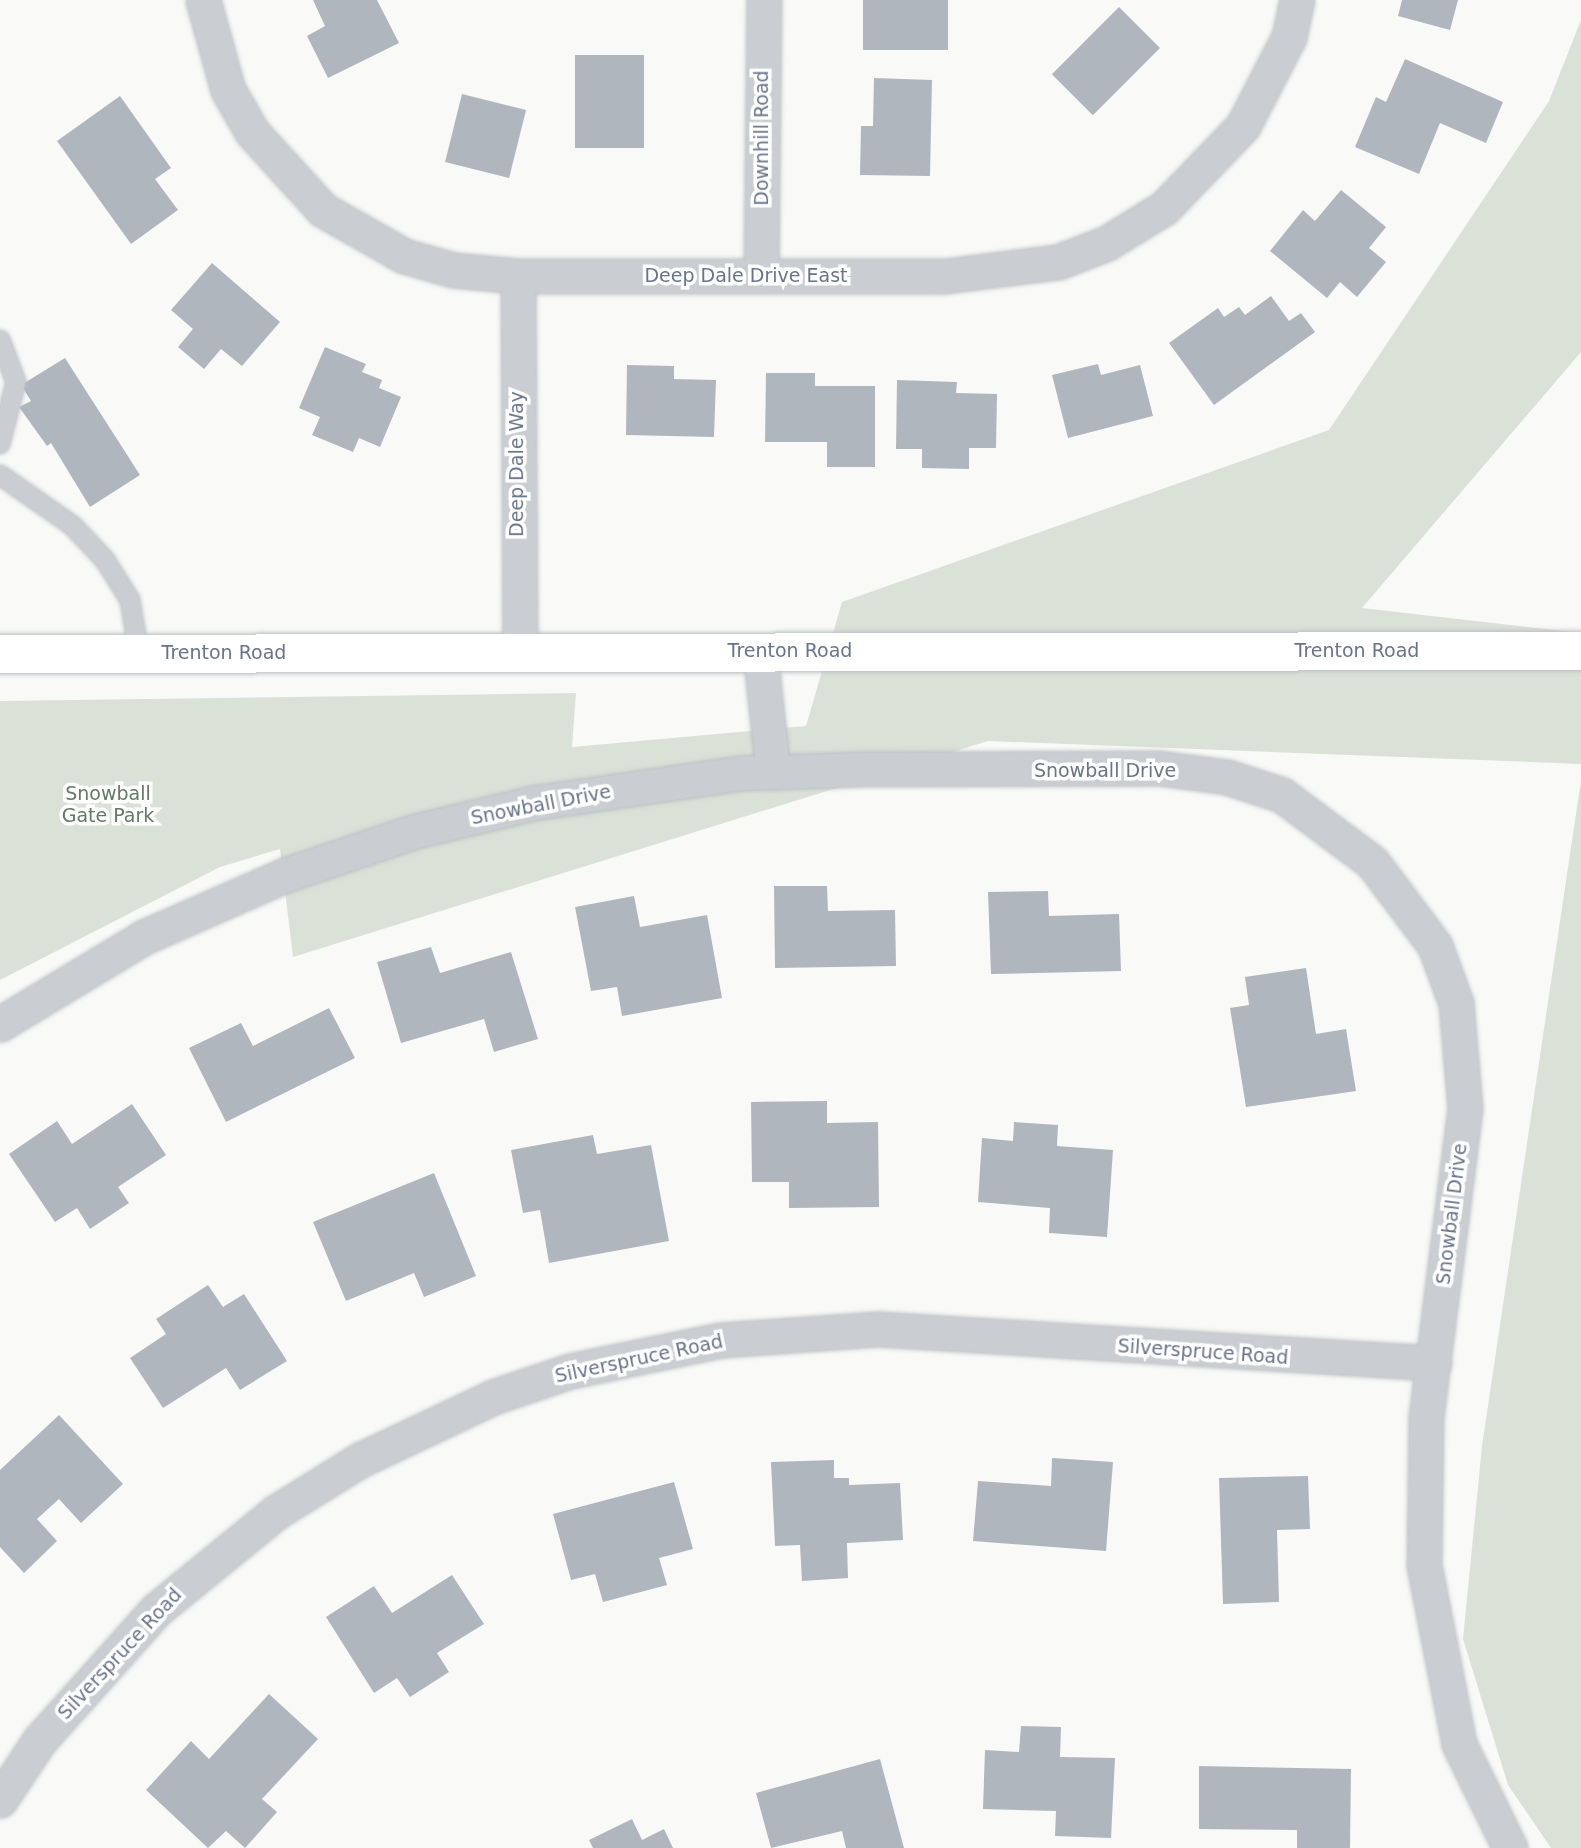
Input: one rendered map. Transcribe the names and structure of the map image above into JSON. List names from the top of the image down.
{
  "streets": {
    "main road": ["Trenton Road"],
    "street": [
      "Downhill Road",
      "Deep Dale Drive East",
      "Deep Dale Way",
      "Snowball Drive",
      "Silverspruce Road"
    ]
  },
  "crossings": [
    ["Downhill Road", "Deep Dale Drive East"],
    ["Deep Dale Drive East", "Deep Dale Way"],
    ["Deep Dale Way", "Trenton Road"],
    ["Snowball Drive", "Silverspruce Road"]
  ],
  "parks": ["Snowball Gate Park"]
}
